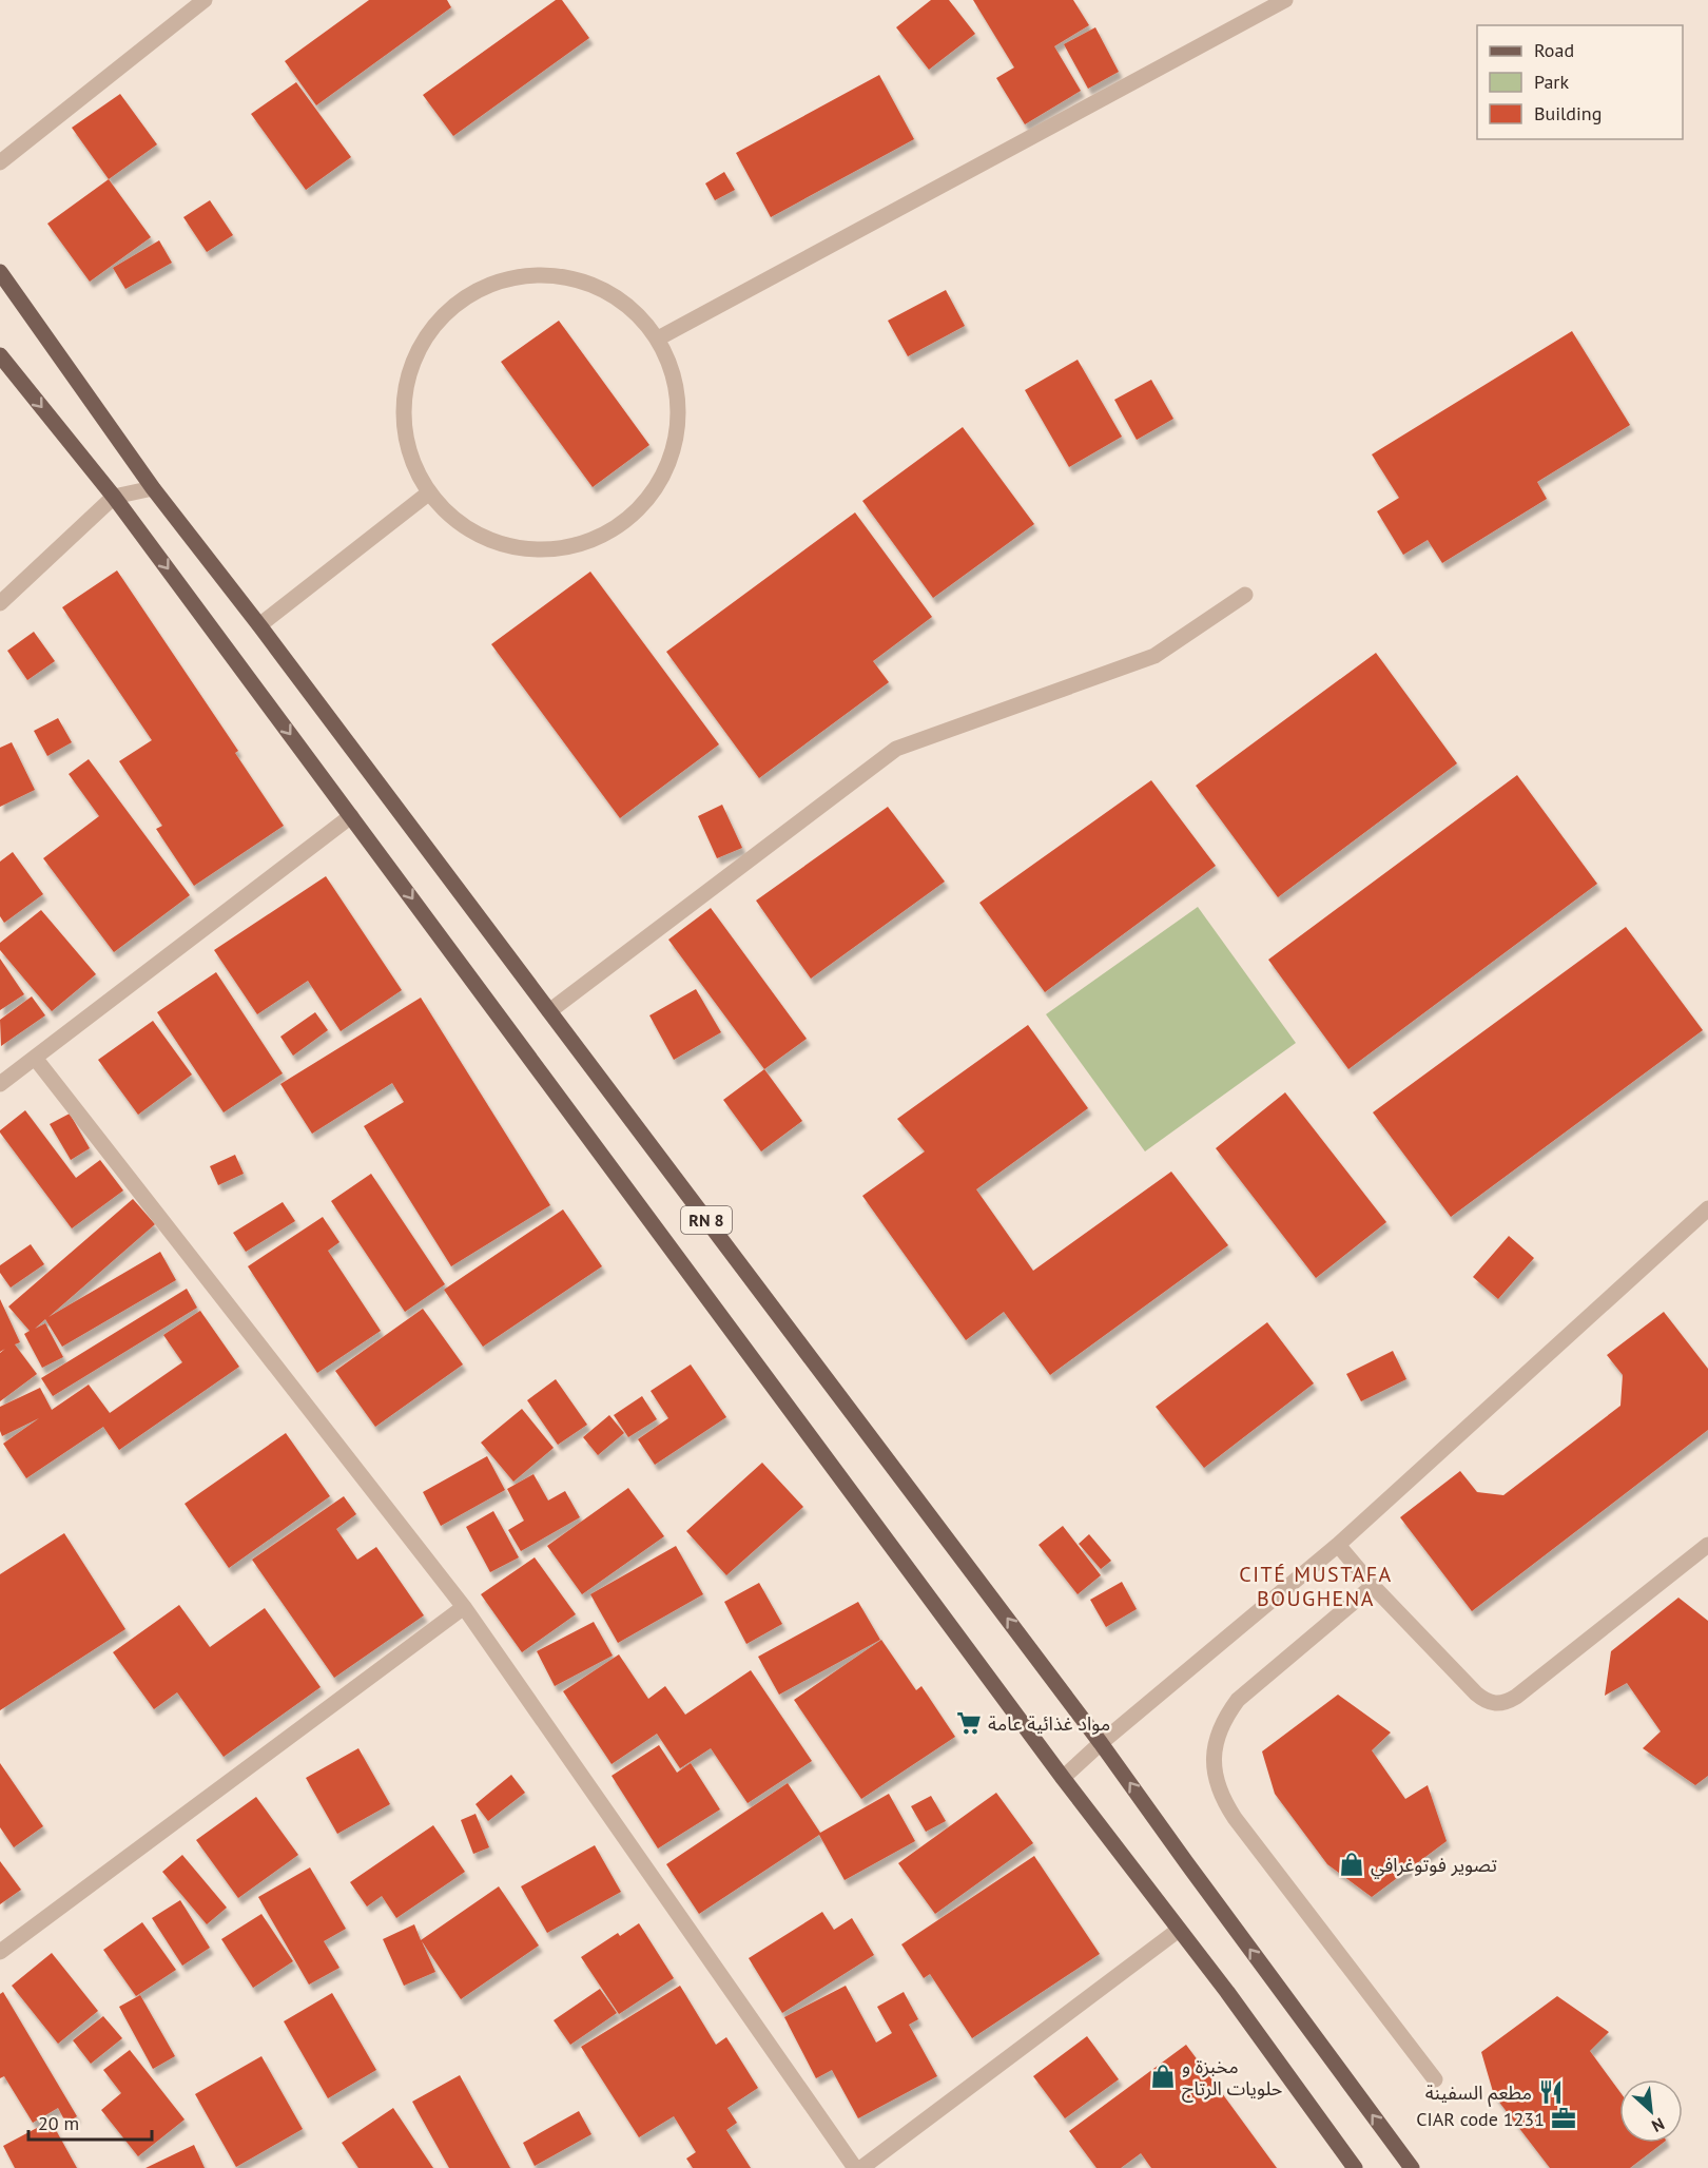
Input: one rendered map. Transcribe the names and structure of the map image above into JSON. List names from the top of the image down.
{
  "streets": {
    "main road": ["RN 8"]
  },
  "districts": ["CITÉ MUSTAFA BOUGHENA"],
  "places": {
    "supermarket": ["مواد غذائية عامة"],
    "shop": ["تصوير فوتوغرافي", "مخبزة و حلويات الرتاج"],
    "restaurant": ["مطعم السفينة"],
    "office": ["CIAR code 1231"]
  },
  "legend": ["Road", "Park", "Building"],
  "scale_bar": "20 m",
  "north": "bottom right"
}
